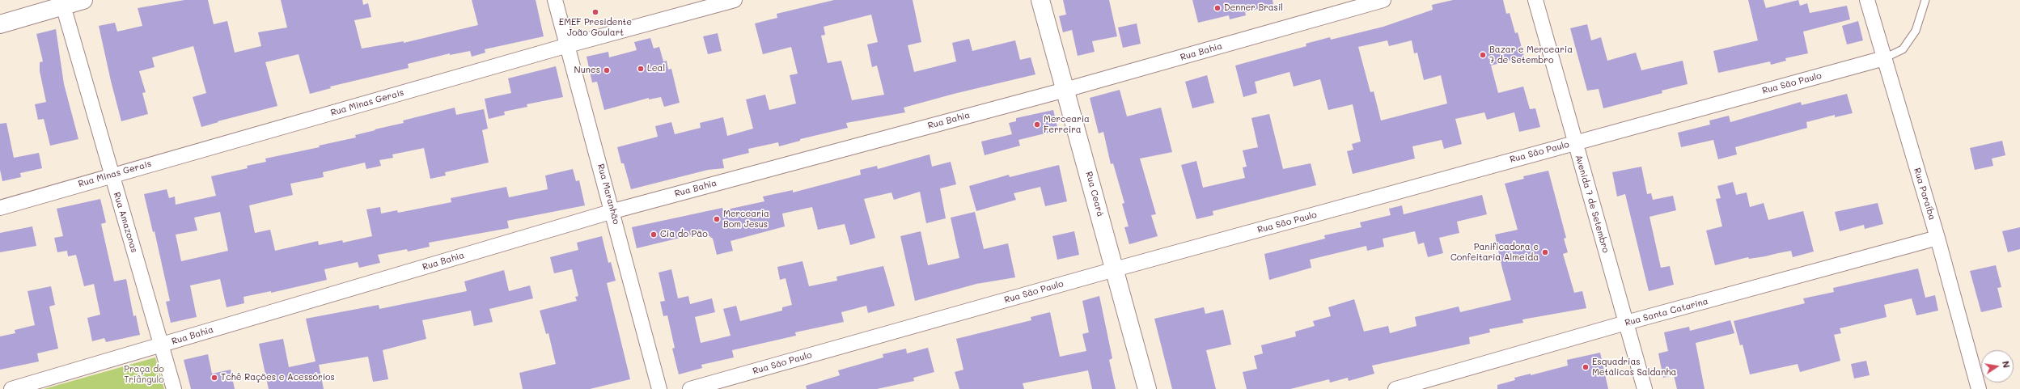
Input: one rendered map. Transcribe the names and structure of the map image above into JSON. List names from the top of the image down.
{
  "streets": {
    "street": [
      "Rua Bahia",
      "Rua São Paulo",
      "Rua Minas Gerais",
      "Rua Maranhão",
      "Rua Ceará",
      "Rua Paraíba",
      "Avenida 7 de Setembro",
      "Rua Amazonas",
      "Rua Santa Catarina"
    ]
  },
  "crossings": [
    ["Rua Bahia", "Rua Maranhão"],
    ["Rua Bahia", "Rua Ceará"],
    ["Rua Bahia", "Rua Amazonas"],
    ["Rua São Paulo", "Rua Ceará"],
    ["Rua São Paulo", "Rua Paraíba"],
    ["Rua São Paulo", "Avenida 7 de Setembro"],
    ["Rua Minas Gerais", "Rua Maranhão"],
    ["Rua Minas Gerais", "Rua Amazonas"],
    ["Rua Paraíba", "Rua Santa Catarina"],
    ["Avenida 7 de Setembro", "Rua Santa Catarina"]
  ],
  "parks": ["Praça do Triângulo"],
  "places": [
    "Denner Brasil",
    "EMEF Presidente João Goulart",
    "Bazar e Mercearia 7 de Setembro",
    "Leal",
    "Nunes",
    "Mercearia Ferreira",
    "Mercearia Bom Jesus",
    "Cia do Pão",
    "Panificadora e Confeitaria Almeida",
    "Esquadrias Metálicas Saldanha",
    "Tchê Rações e Acessórios"
  ],
  "north": "right"
}
